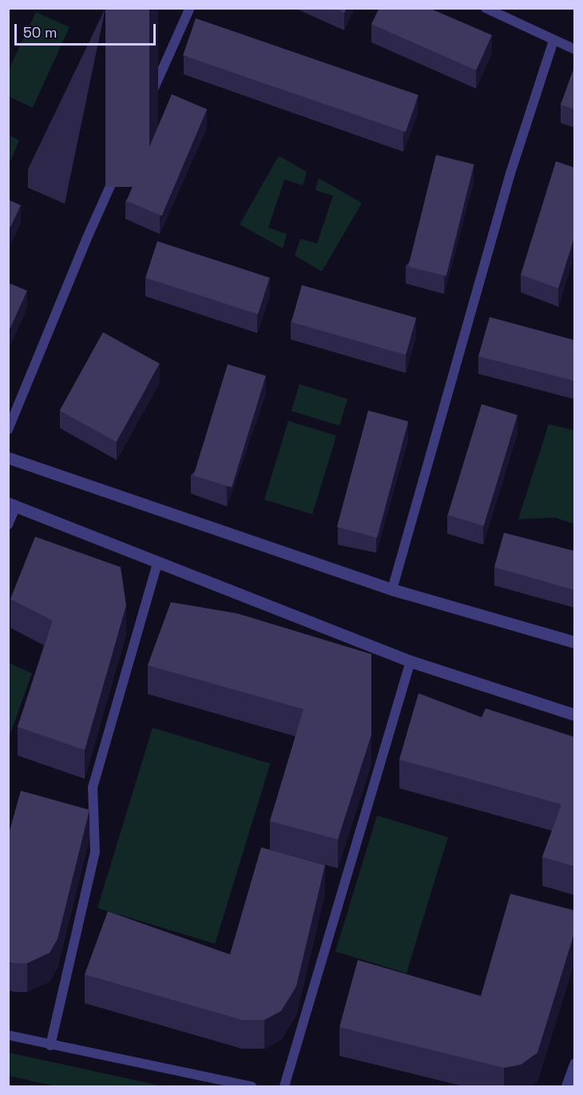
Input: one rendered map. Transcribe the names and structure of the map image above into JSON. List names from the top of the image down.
{
  "scale_bar": "50 m"
}
